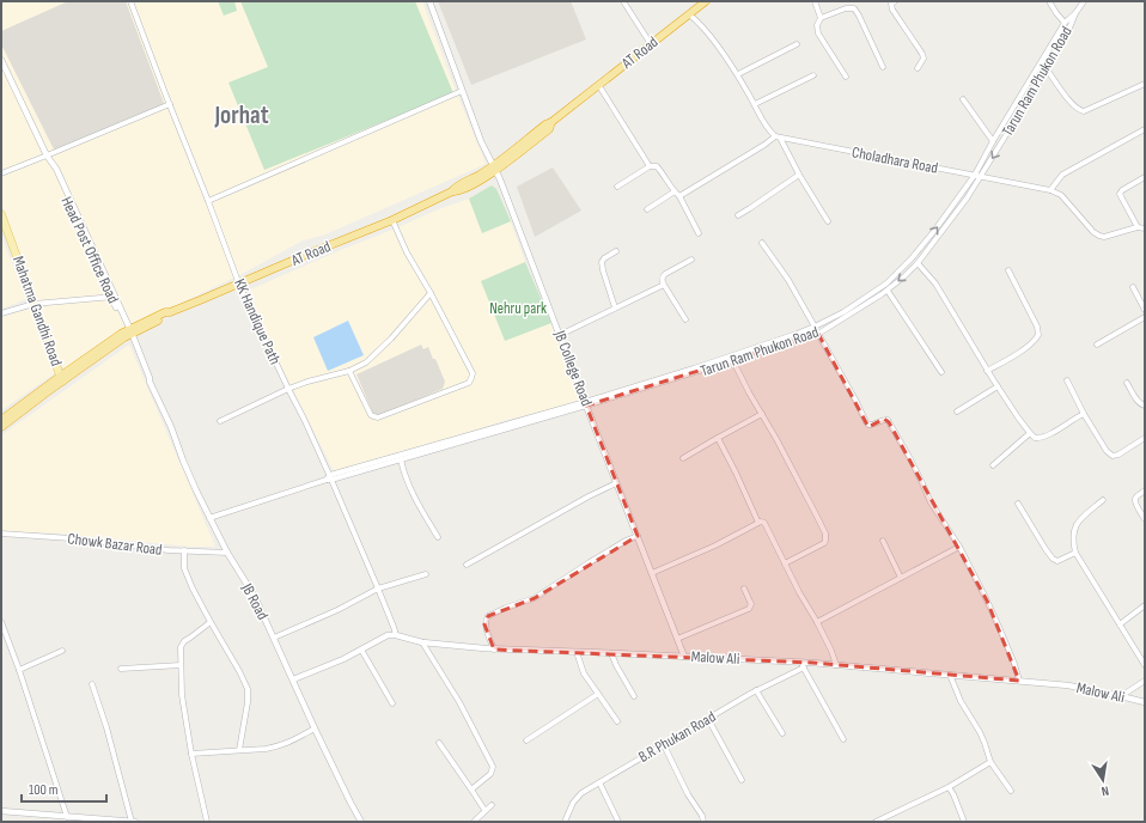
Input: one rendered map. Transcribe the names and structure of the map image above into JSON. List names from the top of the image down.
{
  "streets": {
    "highway": ["AT Road"],
    "main road": ["Mahatma Gandhi Road"],
    "street": [
      "Tarun Ram Phukon Road",
      "Choladhara Road",
      "Head Post Office Road",
      "KK Handique Path",
      "JB College Road",
      "Chowk Bazar Road",
      "JB Road",
      "Malow Ali",
      "B.R Phukan Road"
    ]
  },
  "crossings": [
    ["AT Road", "Head Post Office Road"],
    ["AT Road", "Mahatma Gandhi Road"],
    ["AT Road", "KK Handique Path"],
    ["AT Road", "JB College Road"],
    ["AT Road", "JB Road"],
    ["Tarun Ram Phukon Road", "Choladhara Road"],
    ["Tarun Ram Phukon Road", "KK Handique Path"],
    ["Tarun Ram Phukon Road", "JB College Road"],
    ["Tarun Ram Phukon Road", "JB Road"],
    ["Head Post Office Road", "JB Road"],
    ["KK Handique Path", "Malow Ali"],
    ["JB College Road", "Malow Ali"],
    ["Chowk Bazar Road", "JB Road"],
    ["Malow Ali", "B.R Phukan Road"]
  ],
  "districts": ["Jorhat"],
  "parks": ["Nehru park"],
  "scale_bar": "100 m",
  "north": "bottom"
}
